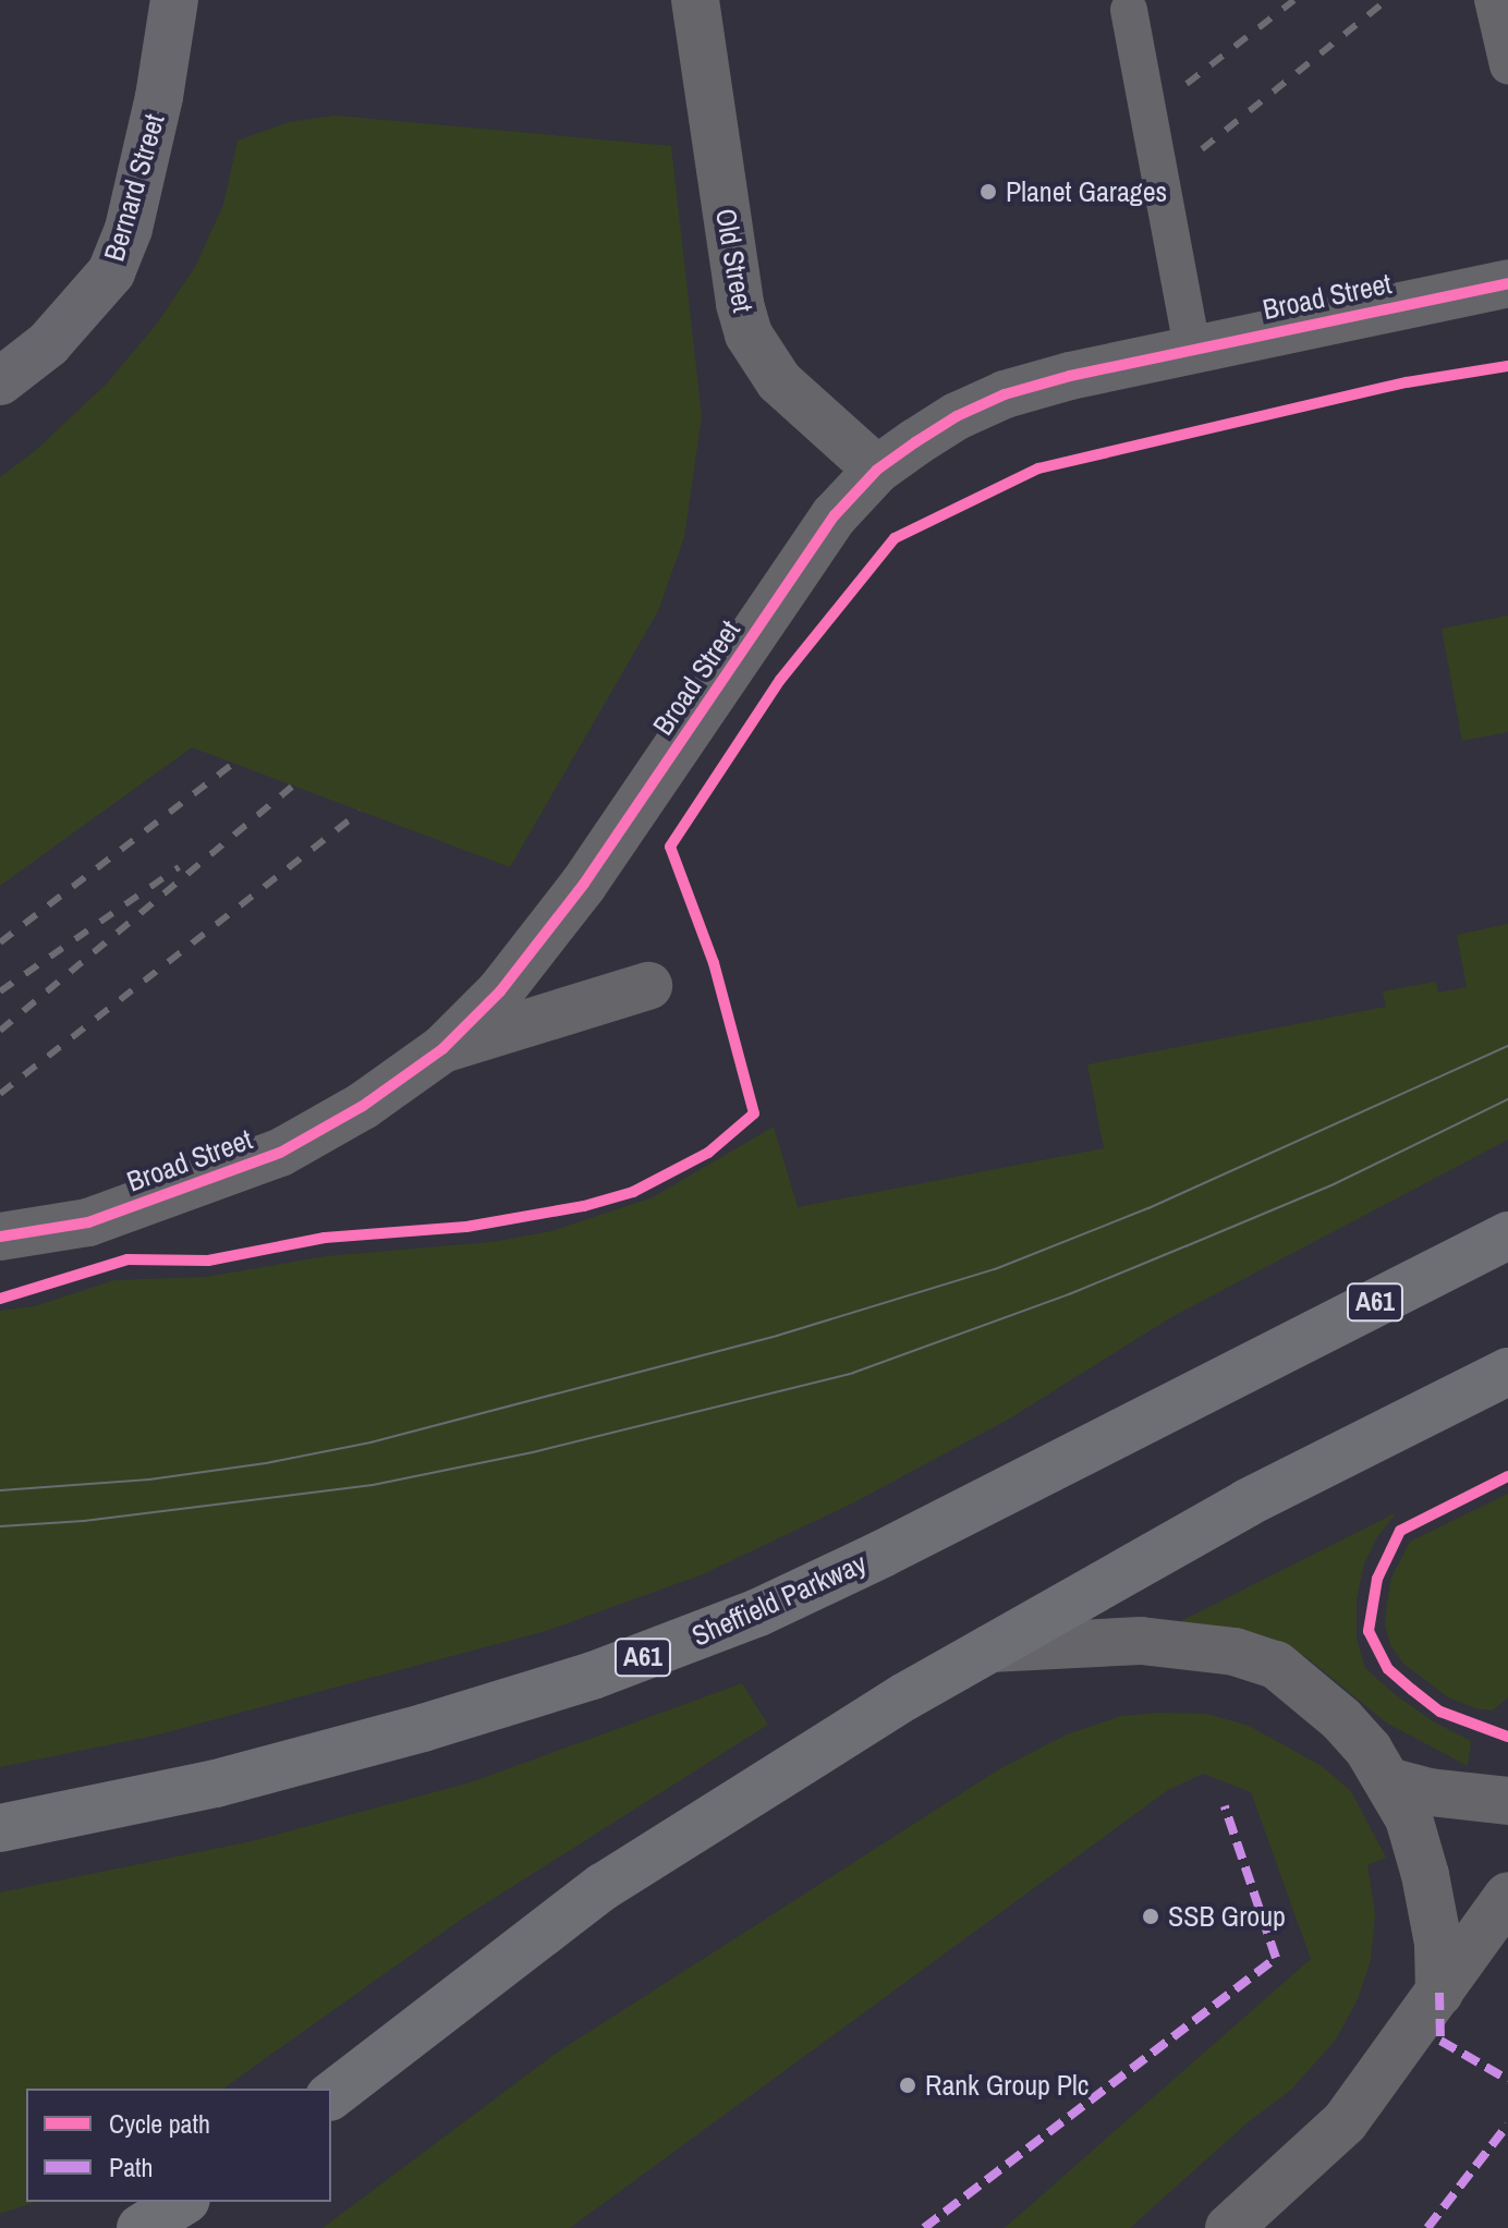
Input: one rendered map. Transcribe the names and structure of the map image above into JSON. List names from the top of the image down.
{
  "streets": {
    "highway": ["A61", "Sheffield Parkway"],
    "main road": ["Bernard Street"],
    "street": ["Old Street", "Broad Street"]
  },
  "crossings": [
    ["Old Street", "Broad Street"]
  ],
  "places": ["Planet Garages", "SSB Group", "Rank Group Plc"],
  "legend": ["Cycle path", "Path"]
}
